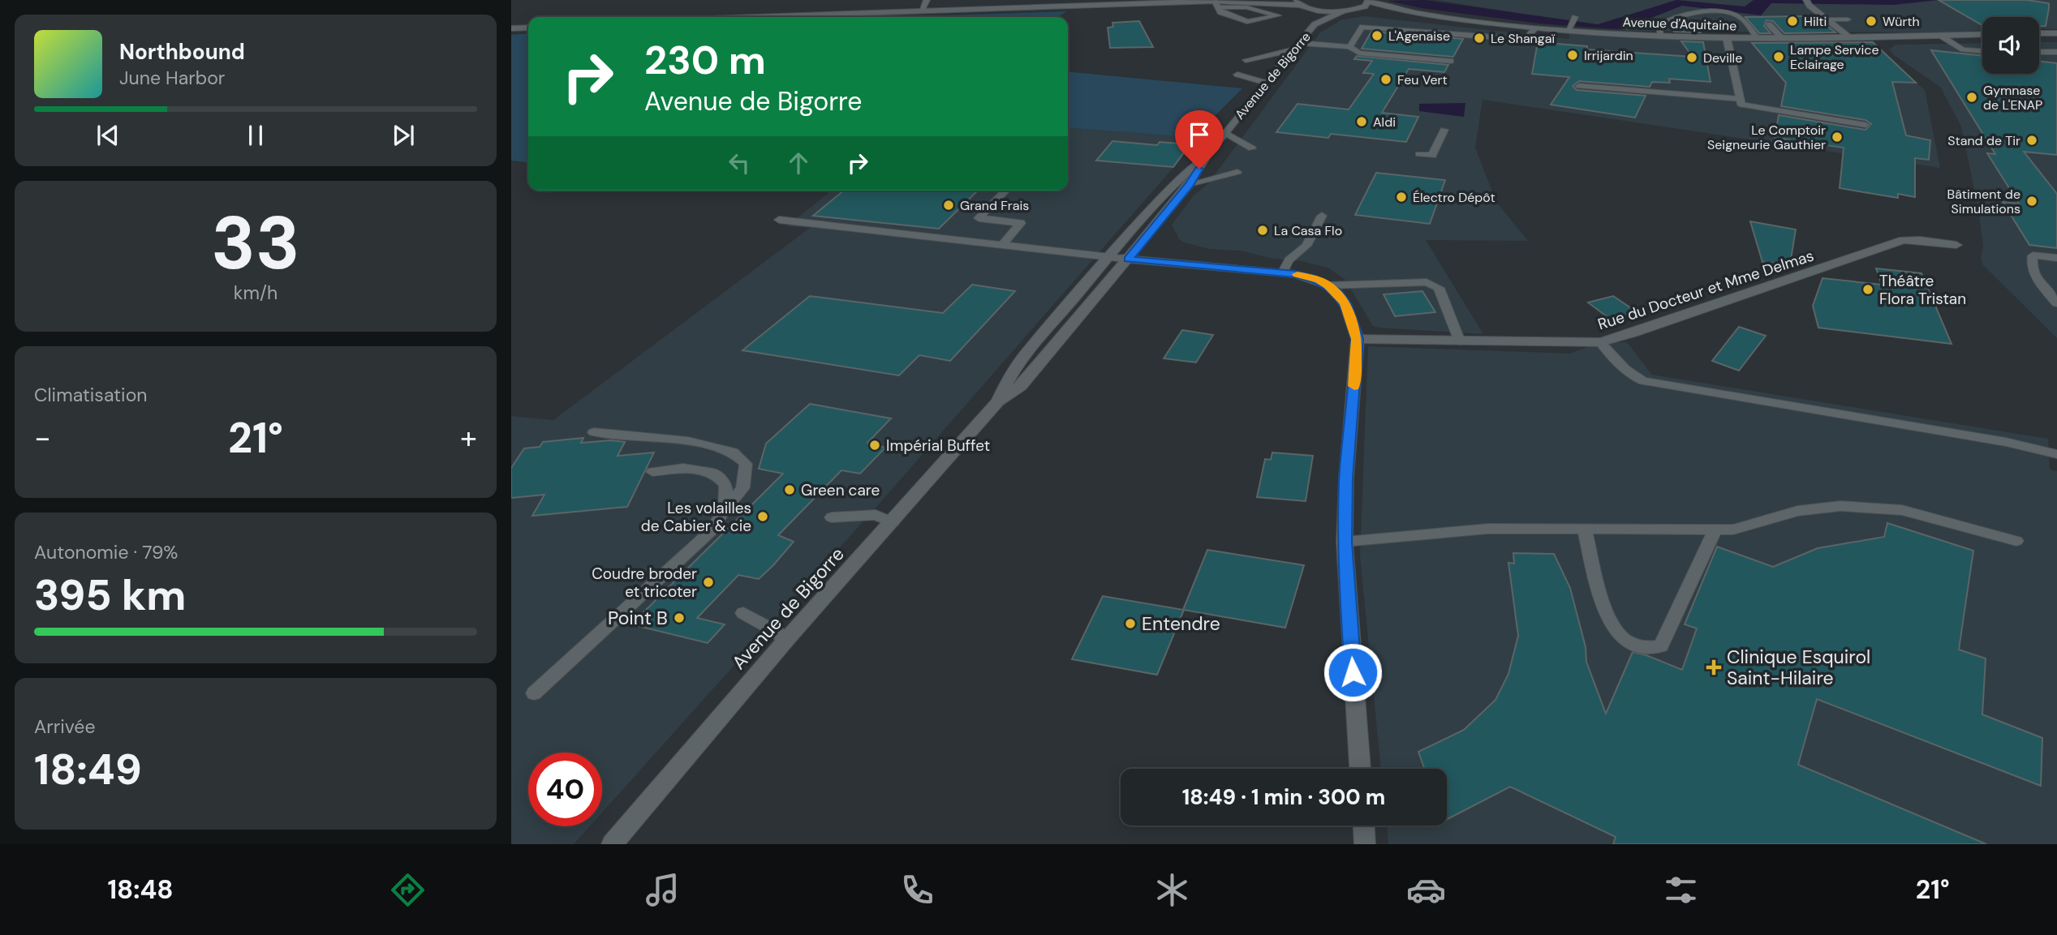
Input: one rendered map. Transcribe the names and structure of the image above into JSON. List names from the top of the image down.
{
  "streets": {
    "street": ["Avenue d'Aquitaine", "Avenue de Bigorre", "Rue du Docteur et Mme Delmas"]
  },
  "crossings": [
    ["Avenue d'Aquitaine", "Avenue de Bigorre"]
  ],
  "places": {
    "other": [
      "Hilti",
      "Würth",
      "L'Agenaise",
      "Le Shangaï",
      "Irrijardin",
      "Lampe Service Eclairage",
      "Deville",
      "Feu Vert",
      "Gymnase de L'ENAP",
      "Aldi",
      "Le Comptoir Seigneurie Gauthier",
      "Stand de Tir",
      "Électro Dépôt",
      "Bâtiment de Simulations",
      "Grand Frais",
      "La Casa Flo",
      "Théâtre Flora Tristan",
      "Impérial Buffet",
      "Green care",
      "Les volailles de Cabier & cie",
      "Coudre broder et tricoter",
      "Point B",
      "Entendre"
    ],
    "health": ["Clinique Esquirol Saint-Hilaire"]
  },
  "page": {
    "turn": ["230 m", "Avenue de Bigorre"],
    "song": ["Northbound", "June Harbor"],
    "tile": [
      ["33", "km/h"],
      "Climatisation",
      ["Autonomie · 79%", "395 km"],
      ["Arrivée", "18:49"]
    ],
    "heat": ["−", "21°", "+"],
    "limit": "40",
    "trip": "18:49 · 1 min · 300 m",
    "tabs": ["18:48", "21°"]
  }
}
